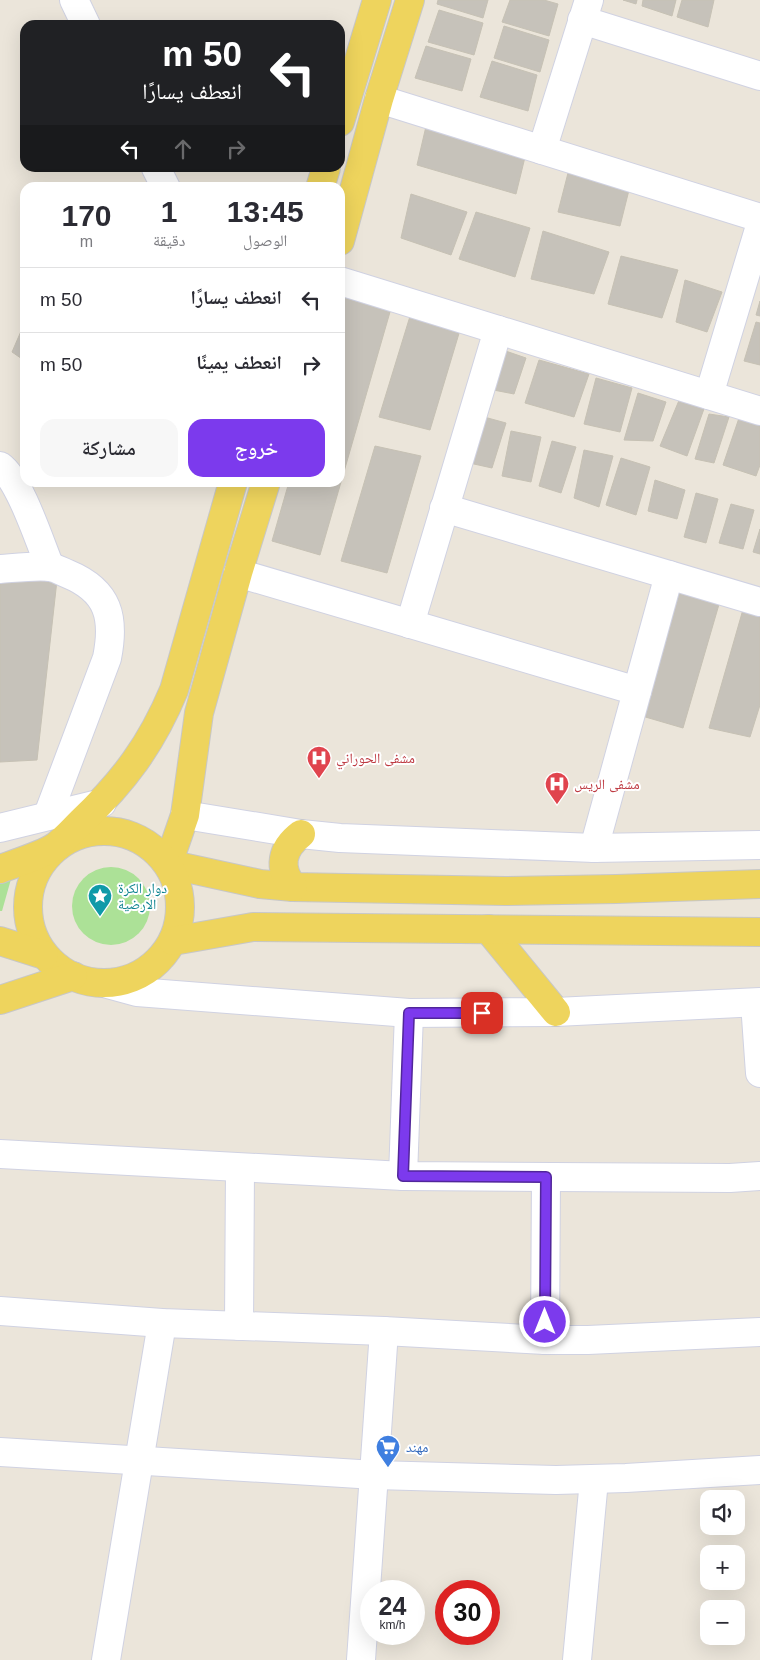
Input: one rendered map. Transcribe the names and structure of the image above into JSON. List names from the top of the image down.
{
  "places": {
    "hospital": ["مشفى الحوراني", "مشفى الريس"],
    "place": ["دوار الكرة الارضية"],
    "supermarket": ["مهند"]
  },
  "page": {
    "turn": ["50 m", "انعطف يسارًا"],
    "eta": [
      "13:45",
      "الوصول",
      "1",
      "دقيقة",
      "170",
      "m"
    ],
    "list": [
      {
        "name": "انعطف يسارًا",
        "value": "50 m"
      },
      {
        "name": "انعطف يمينًا",
        "value": "50 m"
      }
    ],
    "buttons": ["خروج", "مشاركة"],
    "map_buttons": ["+", "−"],
    "speed": "24 km/h",
    "limit": "30"
  }
}
